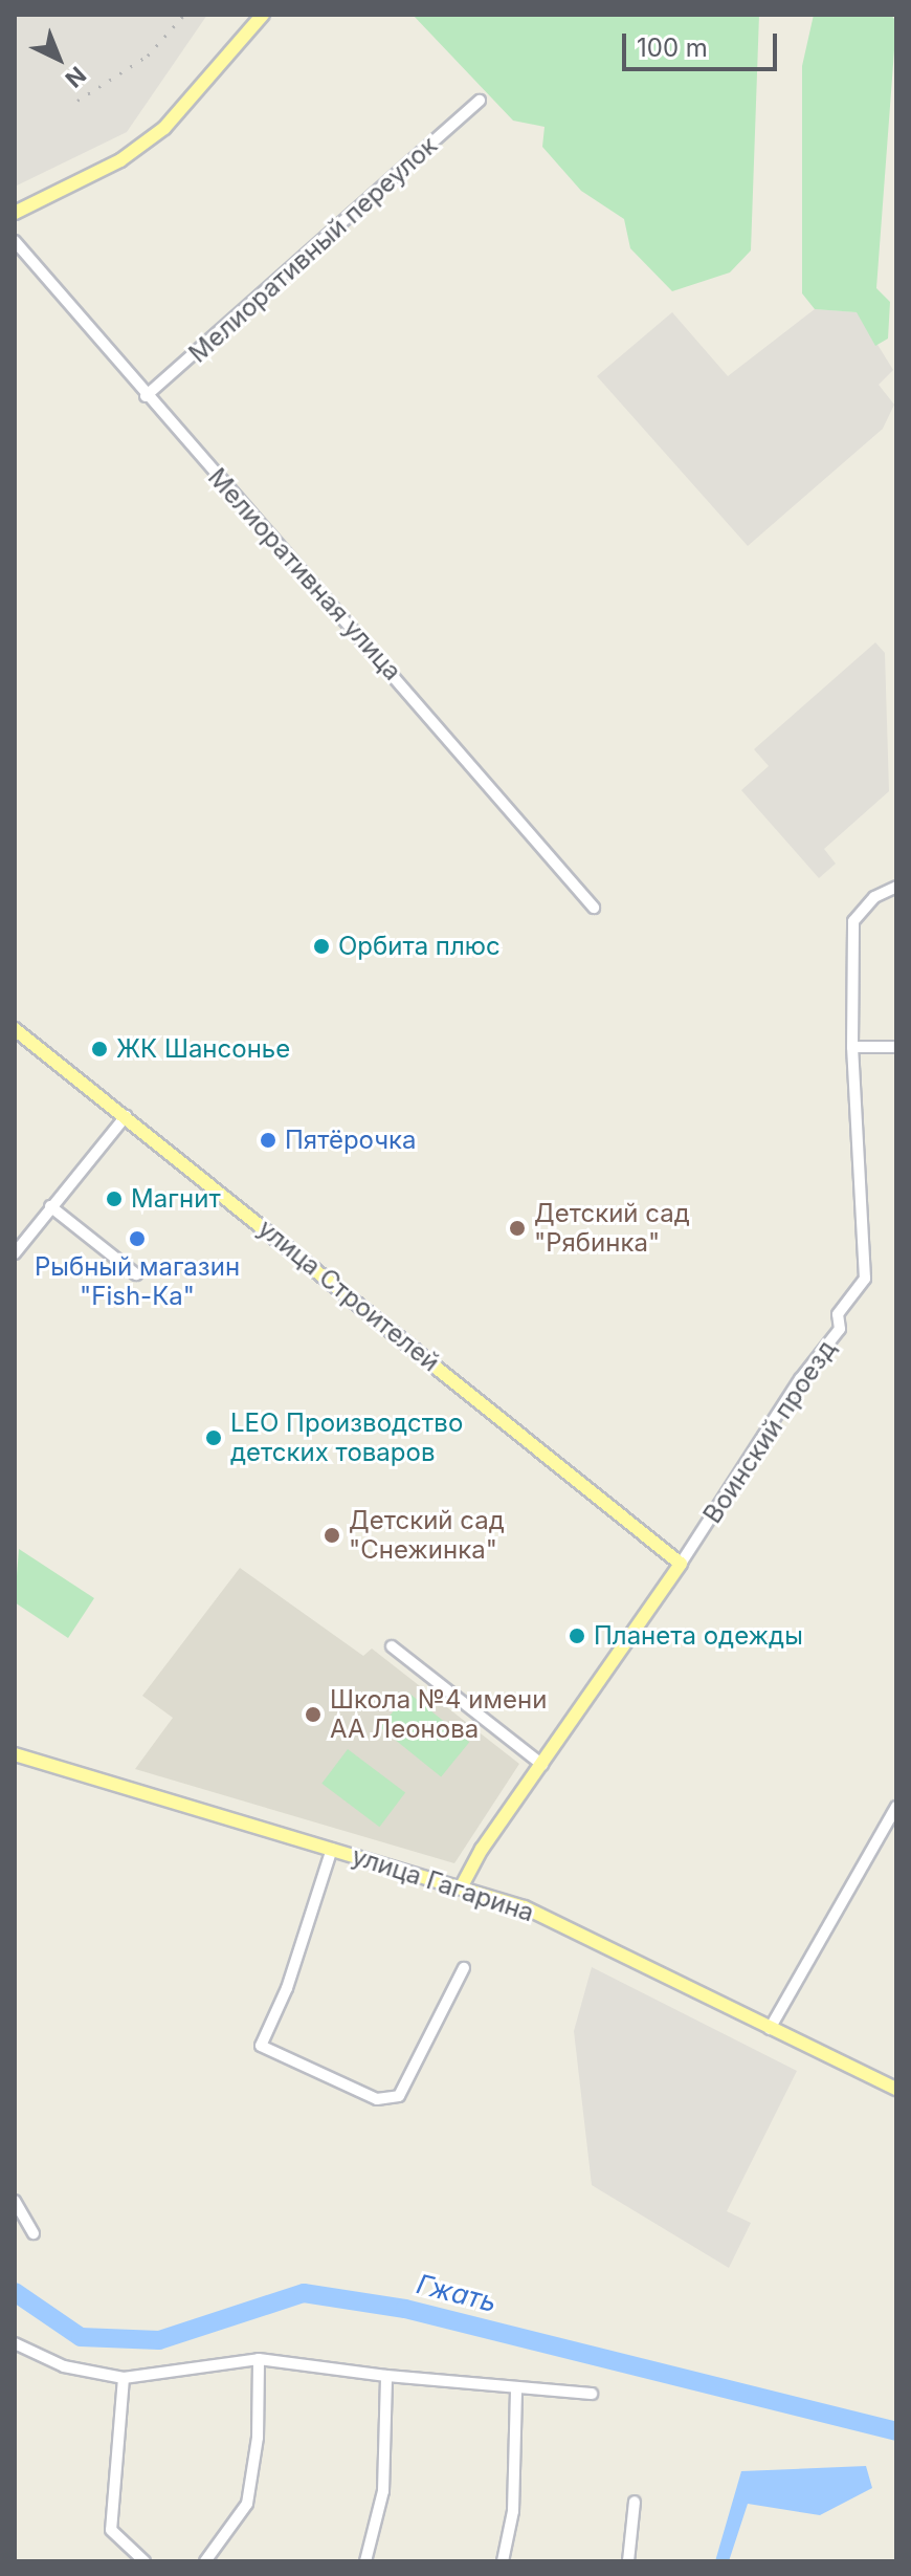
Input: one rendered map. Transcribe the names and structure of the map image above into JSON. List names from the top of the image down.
{
  "streets": {
    "main road": ["улица Строителей", "Воинский проезд", "улица Гагарина"],
    "street": ["Мелиоративный переулок", "Мелиоративная улица"]
  },
  "crossings": [
    ["Мелиоративный переулок", "Мелиоративная улица"],
    ["улица Строителей", "Воинский проезд"],
    ["Воинский проезд", "улица Гагарина"]
  ],
  "water": ["Гжать"],
  "places": [
    "Орбита плюс",
    "ЖК Шансонье",
    "Пятёрочка",
    "Магнит",
    "Детский сад \"Рябинка\"",
    "Рыбный магазин \"Fish-Ка\"",
    "LEO Производство детских товаров",
    "Детский сад \"Снежинка\"",
    "Планета одежды",
    "Школа №4 имени АА Леонова"
  ],
  "scale_bar": "100 m",
  "north": "bottom right"
}
